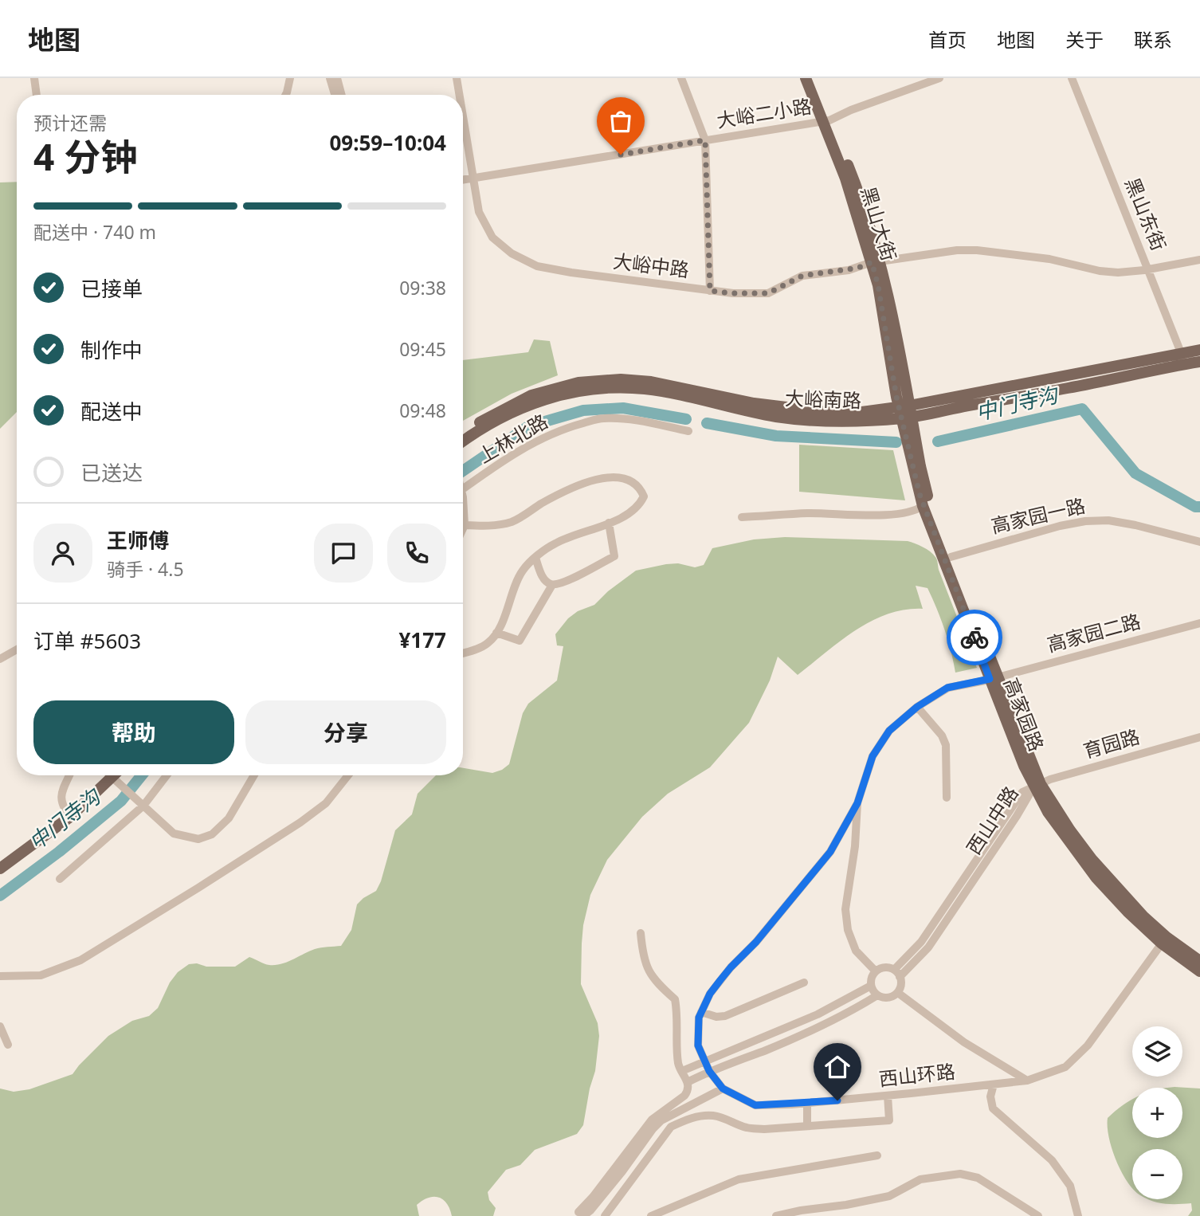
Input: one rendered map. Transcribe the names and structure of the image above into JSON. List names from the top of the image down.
{
  "streets": {
    "main road": ["黑山大街", "大峪南路", "高家园路"],
    "street": [
      "大峪二小路",
      "黑山东街",
      "大峪中路",
      "上林北路",
      "高家园一路",
      "高家园二路",
      "育园路",
      "西山中路",
      "西山环路"
    ]
  },
  "crossings": [
    ["大峪二小路", "黑山大街"],
    ["大峪二小路", "大峪中路"],
    ["黑山东街", "大峪中路"],
    ["黑山东街", "大峪南路"],
    ["黑山大街", "大峪中路"],
    ["黑山大街", "大峪南路"],
    ["黑山大街", "高家园路"],
    ["大峪南路", "高家园路"],
    ["高家园一路", "高家园路"],
    ["高家园二路", "高家园路"],
    ["高家园二路", "西山环路"],
    ["高家园路", "育园路"],
    ["高家园路", "西山中路"],
    ["高家园路", "西山环路"],
    ["育园路", "西山中路"]
  ],
  "water": ["中门寺沟"],
  "page": {
    "header": "地图",
    "nav": [
      "首页",
      "地图",
      "关于",
      "联系"
    ],
    "heading": ["4 分钟", "预计还需", "09:59–10:04"],
    "panel": [
      "王师傅",
      "骑手 · 4.5",
      "订单 #5603",
      "¥177"
    ],
    "bar": "配送中 · 740 m",
    "list": [
      ["已接单", "09:38"],
      ["制作中", "09:45"],
      ["配送中", "09:48"],
      "已送达"
    ],
    "buttons": ["帮助", "分享"],
    "map_buttons": ["+", "−"]
  }
}
